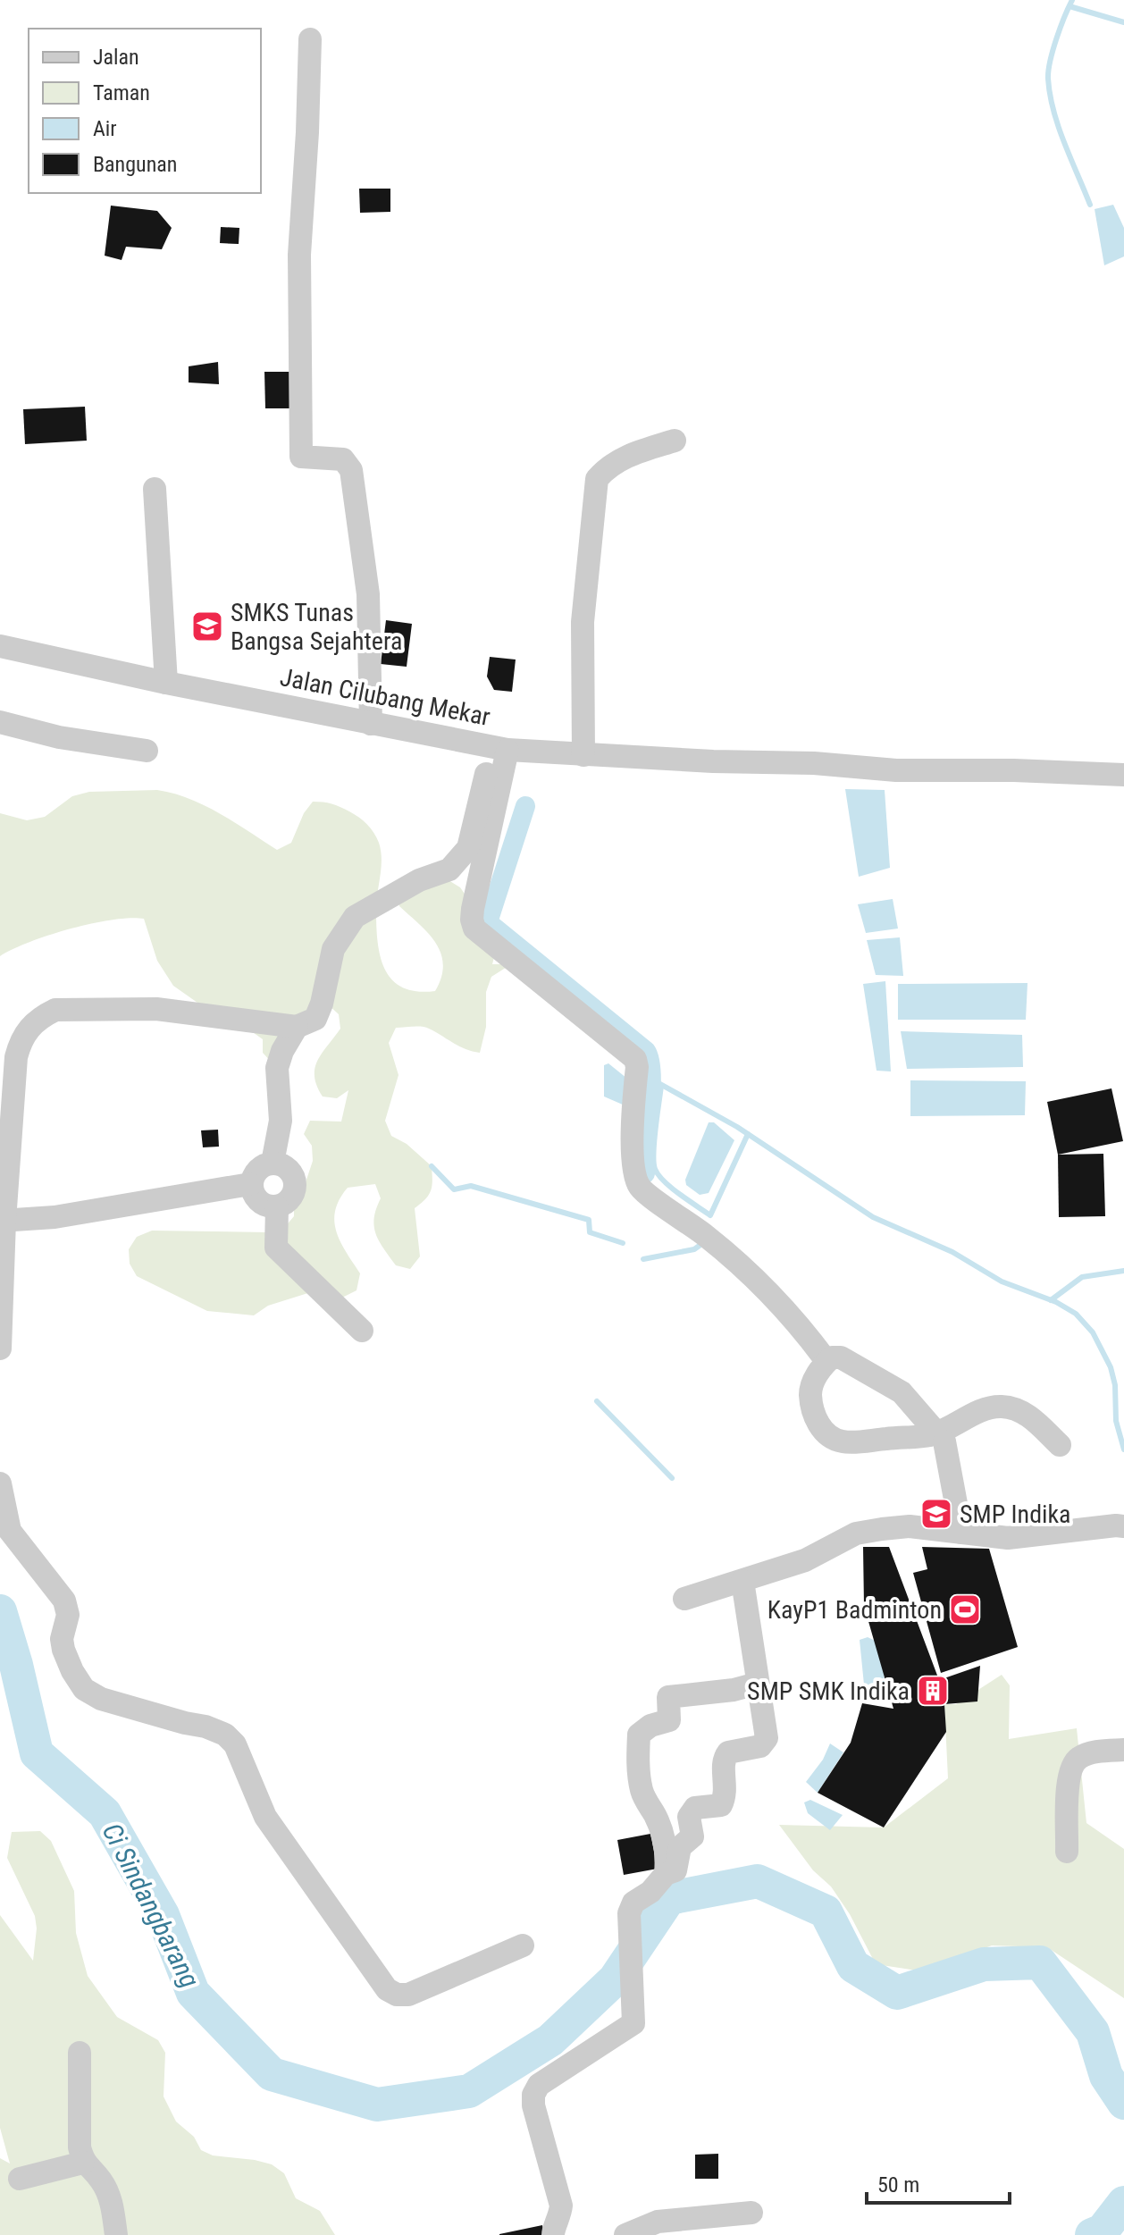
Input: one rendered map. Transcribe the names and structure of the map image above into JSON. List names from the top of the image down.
{
  "streets": {
    "street": ["Jalan Cilubang Mekar"]
  },
  "water": ["Ci Sindangbarang"],
  "places": {
    "school or university": ["SMKS Tunas Bangsa Sejahtera", "SMP Indika"],
    "sports": ["KayP1 Badminton"],
    "building": ["SMP SMK Indika"]
  },
  "legend": [
    "Jalan",
    "Taman",
    "Air",
    "Bangunan"
  ],
  "scale_bar": "50 m"
}
